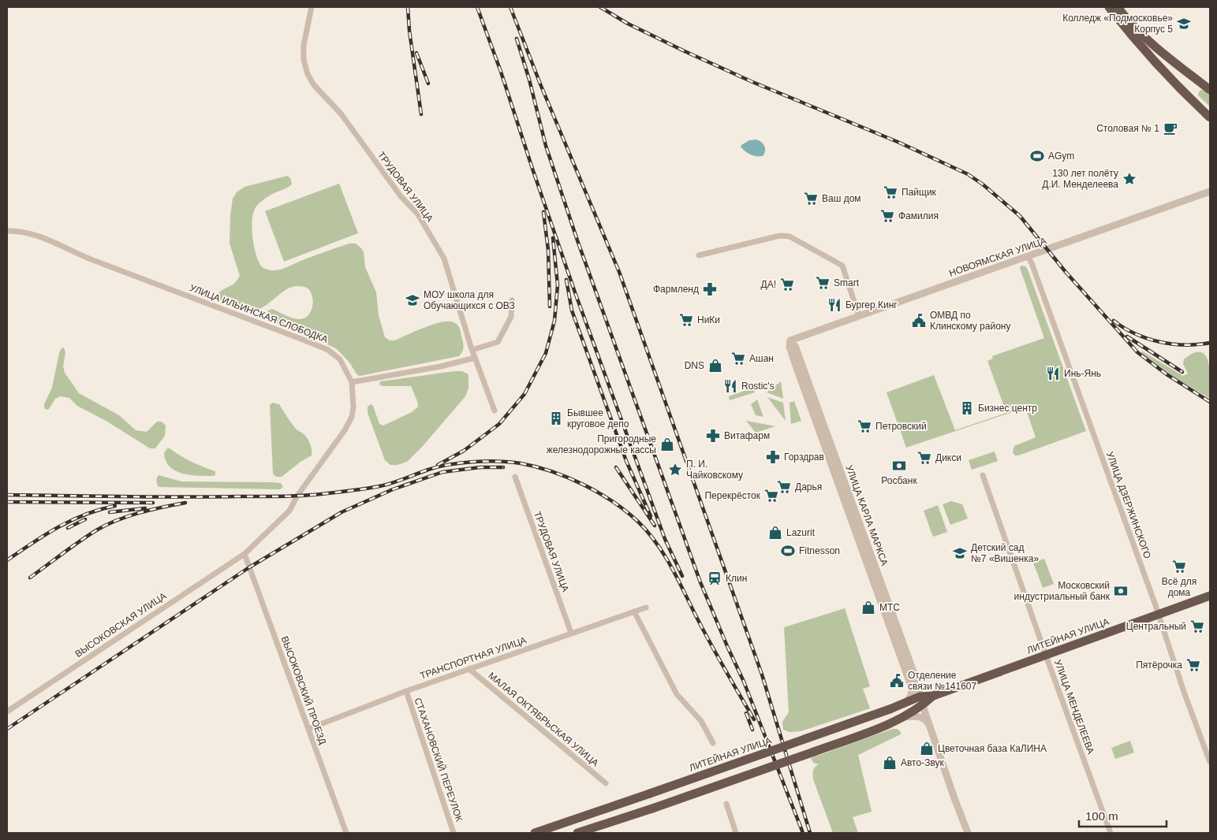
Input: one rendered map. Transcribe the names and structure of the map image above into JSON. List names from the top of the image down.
{
  "streets": {
    "highway": ["ЛИТЕЙНАЯ УЛИЦА"],
    "street": [
      "ТРУДОВАЯ УЛИЦА",
      "НОВОЯМСКАЯ УЛИЦА",
      "УЛИЦА ИЛЬИНСКАЯ СЛОБОДКА",
      "УЛИЦА ДЗЕРЖИНСКОГО",
      "УЛИЦА КАРЛА МАРКСА",
      "ВЫСОКОВСКАЯ УЛИЦА",
      "ТРАНСПОРТНАЯ УЛИЦА",
      "ВЫСОКОВСКИЙ ПРОЕЗД",
      "УЛИЦА МЕНДЕЛЕЕВА",
      "МАЛАЯ ОКТЯБРЬСКАЯ УЛИЦА",
      "СТАХАНОВСКИЙ ПЕРЕУЛОК"
    ]
  },
  "crossings": [
    ["ТРУДОВАЯ УЛИЦА", "ТРАНСПОРТНАЯ УЛИЦА"],
    ["НОВОЯМСКАЯ УЛИЦА", "УЛИЦА ДЗЕРЖИНСКОГО"],
    ["НОВОЯМСКАЯ УЛИЦА", "УЛИЦА КАРЛА МАРКСА"],
    ["УЛИЦА ИЛЬИНСКАЯ СЛОБОДКА", "ВЫСОКОВСКАЯ УЛИЦА"],
    ["УЛИЦА ДЗЕРЖИНСКОГО", "ЛИТЕЙНАЯ УЛИЦА"],
    ["УЛИЦА КАРЛА МАРКСА", "ЛИТЕЙНАЯ УЛИЦА"],
    ["ВЫСОКОВСКАЯ УЛИЦА", "ВЫСОКОВСКИЙ ПРОЕЗД"],
    ["ЛИТЕЙНАЯ УЛИЦА", "УЛИЦА МЕНДЕЛЕЕВА"],
    ["ТРАНСПОРТНАЯ УЛИЦА", "ВЫСОКОВСКИЙ ПРОЕЗД"],
    ["ТРАНСПОРТНАЯ УЛИЦА", "МАЛАЯ ОКТЯБРЬСКАЯ УЛИЦА"],
    ["ТРАНСПОРТНАЯ УЛИЦА", "СТАХАНОВСКИЙ ПЕРЕУЛОК"]
  ],
  "places": {
    "school or university": ["Колледж «Подмосковье» Корпус 5", "МОУ школа для Обучающихся с ОВЗ", "Детский сад №7 «Вишенка»"],
    "cafe": ["Столовая № 1"],
    "sports": ["AGym", "Fitnesson"],
    "place": ["130 лет полёту Д.И. Менделеева", "П. И. Чайковскому"],
    "supermarket": [
      "Пайщик",
      "Ваш дом",
      "Фамилия",
      "Smart",
      "ДА!",
      "НиКи",
      "Ашан",
      "Петровский",
      "Дикси",
      "Дарья",
      "Перекрёсток",
      "Всё для дома",
      "Центральный",
      "Пятёрочка"
    ],
    "pharmacy": ["Фармленд", "Витафарм", "Горздрав"],
    "restaurant": ["Бургер Кинг", "Инь-Янь", "Rostic's"],
    "public building": ["ОМВД по Клинскому району", "Отделение связи №141607"],
    "shop": [
      "DNS",
      "Пригородные железнодорожные кассы",
      "Lazurit",
      "МТС",
      "Цветочная база КаЛИНА",
      "Авто-Звук"
    ],
    "building": ["Бизнес центр", "Бывшее круговое депо"],
    "bank": ["Росбанк", "Московский индустриальный банк"],
    "station": ["Клин"]
  },
  "scale_bar": "100 m"
}
